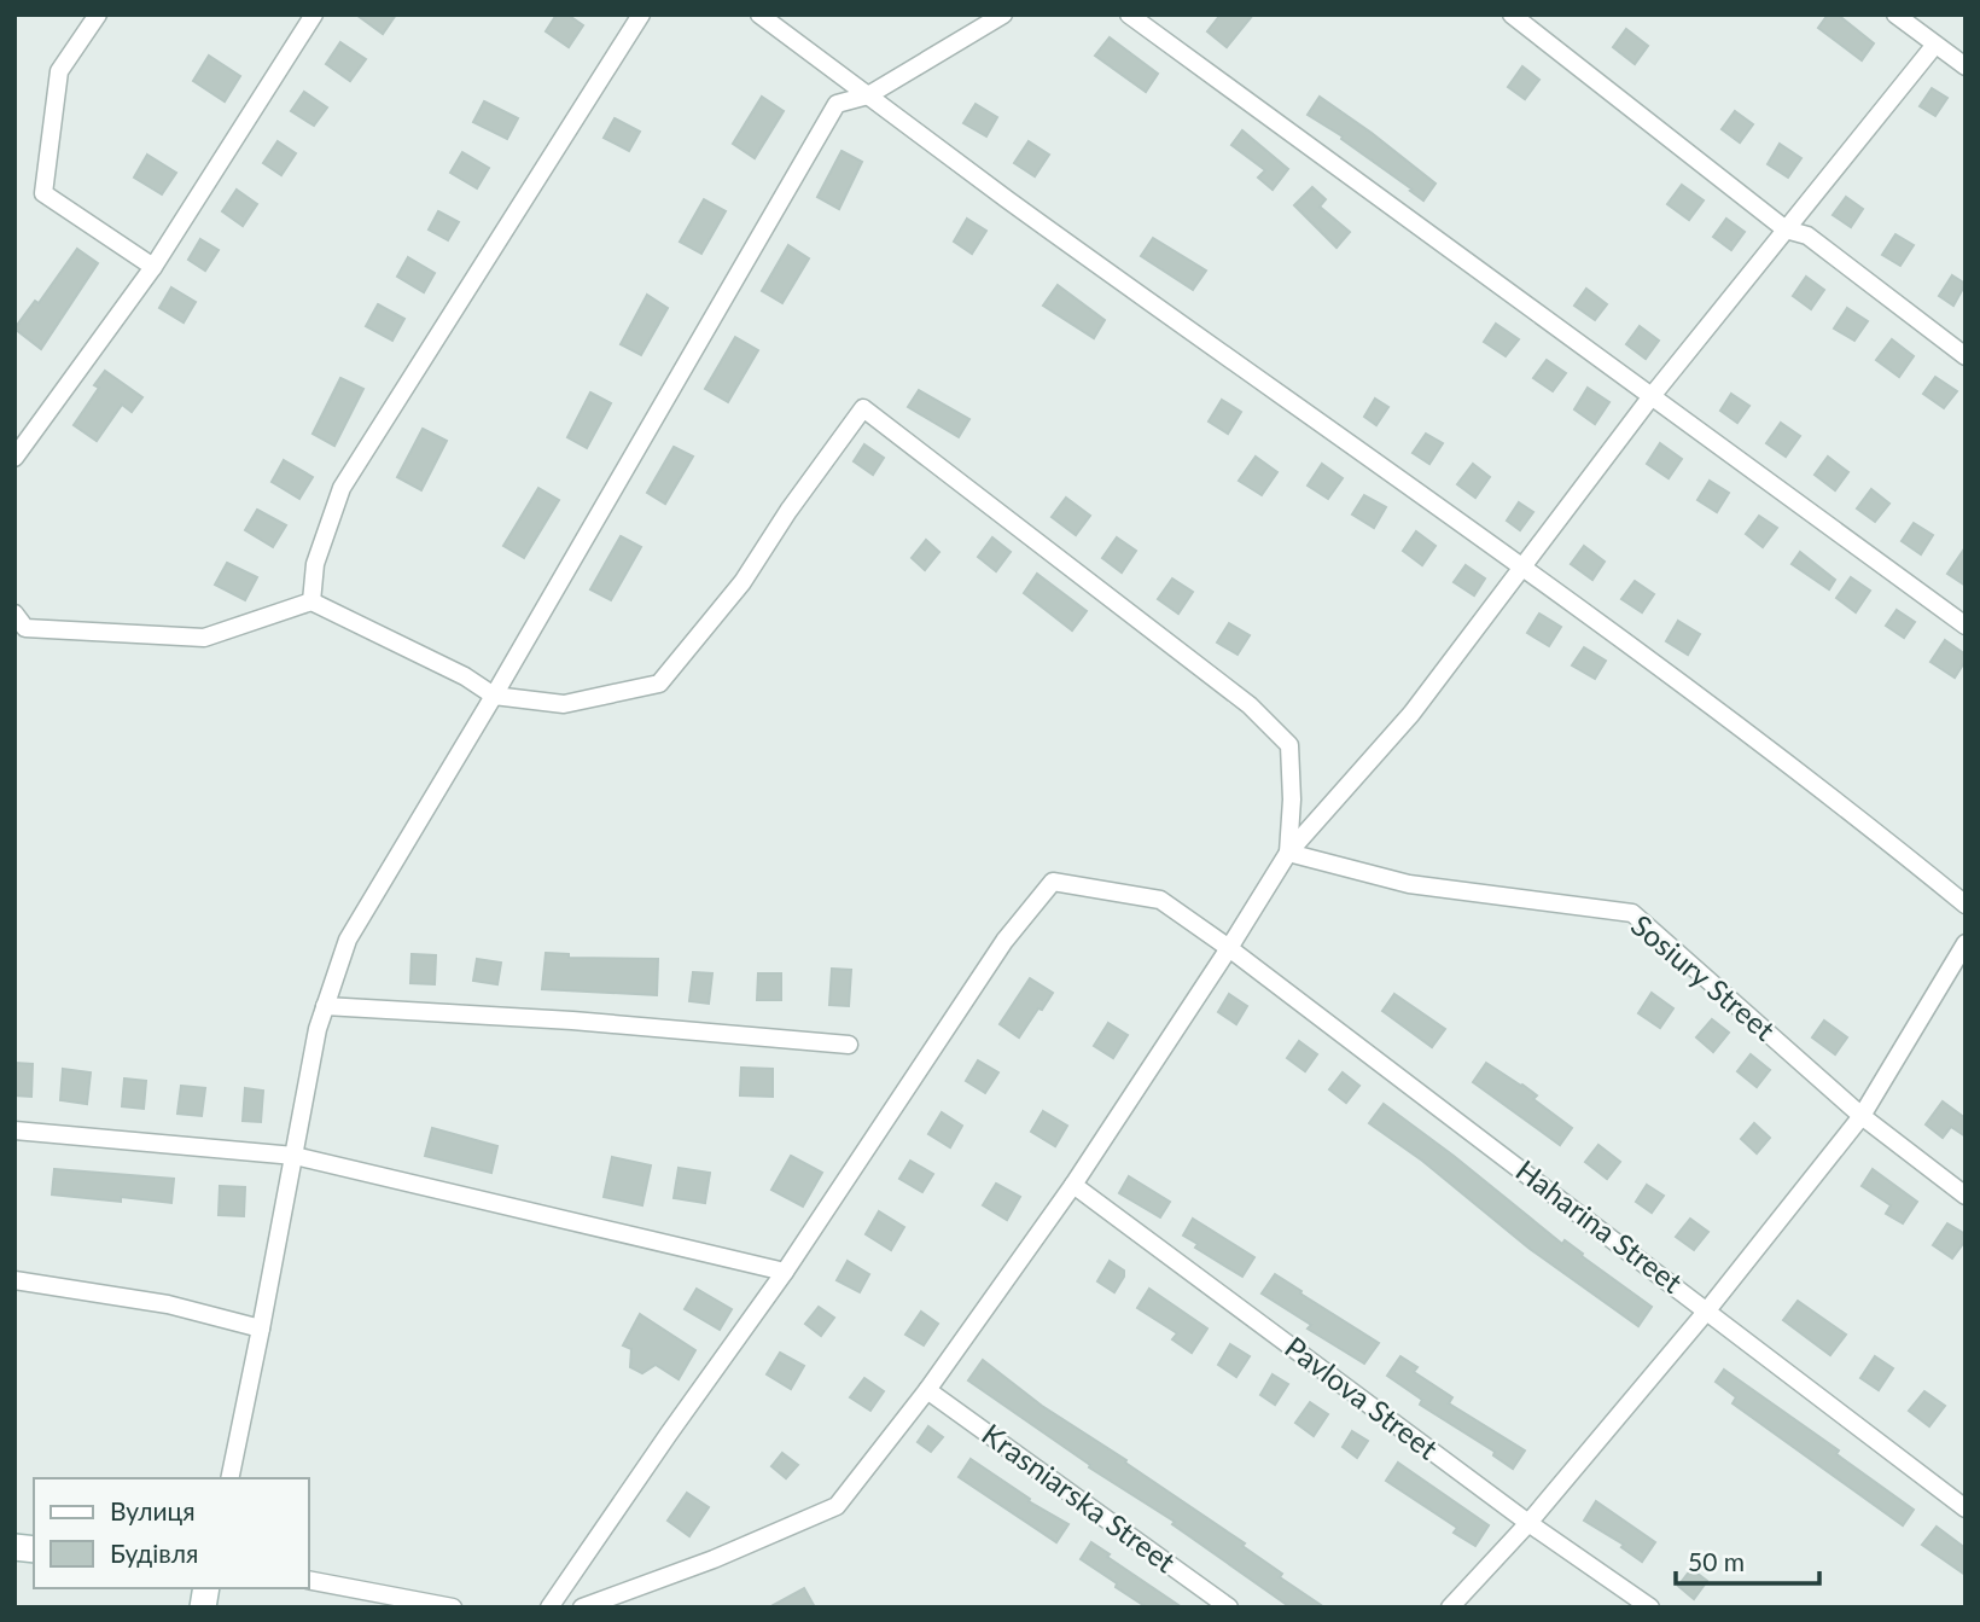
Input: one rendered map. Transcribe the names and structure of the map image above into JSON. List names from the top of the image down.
{
  "streets": {
    "street": [
      "Sosiury Street",
      "Haharina Street",
      "Pavlova Street",
      "Krasniarska Street"
    ]
  },
  "legend": ["Вулиця", "Будівля"],
  "scale_bar": "50 m"
}
